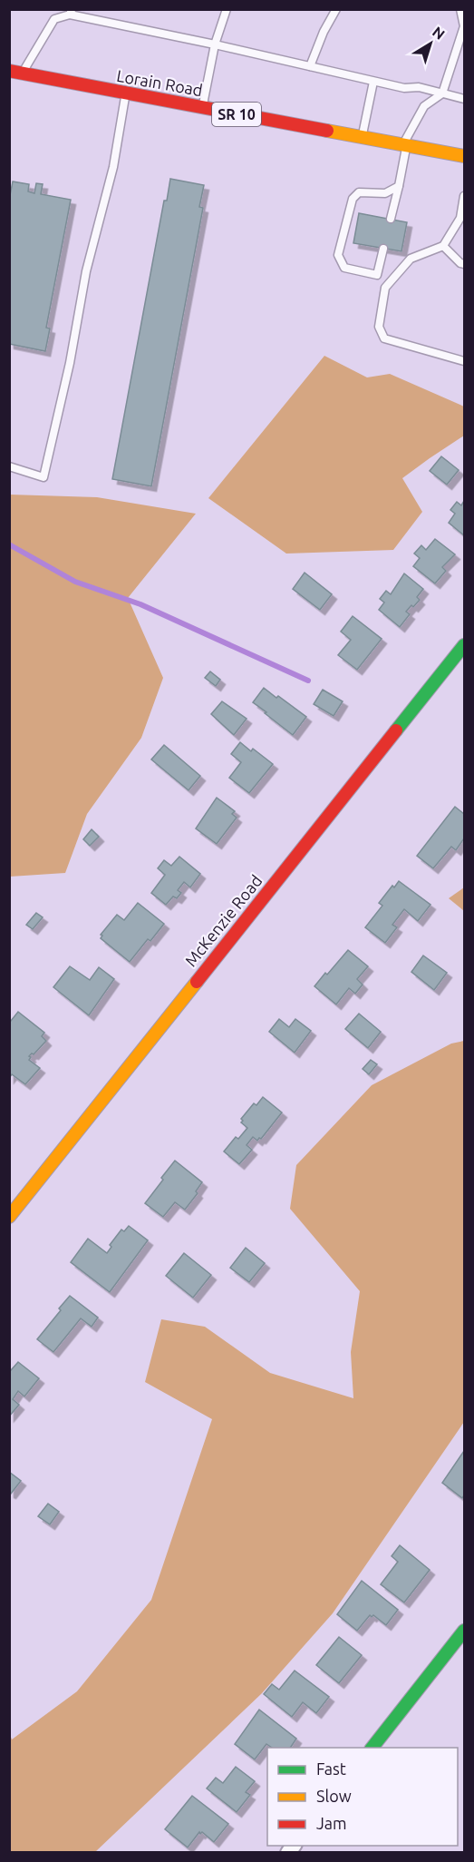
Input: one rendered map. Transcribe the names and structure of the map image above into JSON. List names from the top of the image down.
{
  "streets": {
    "street": ["Lorain Road", "SR 10", "McKenzie Road"]
  },
  "legend": ["Fast", "Slow", "Jam"],
  "north": "top right"
}
